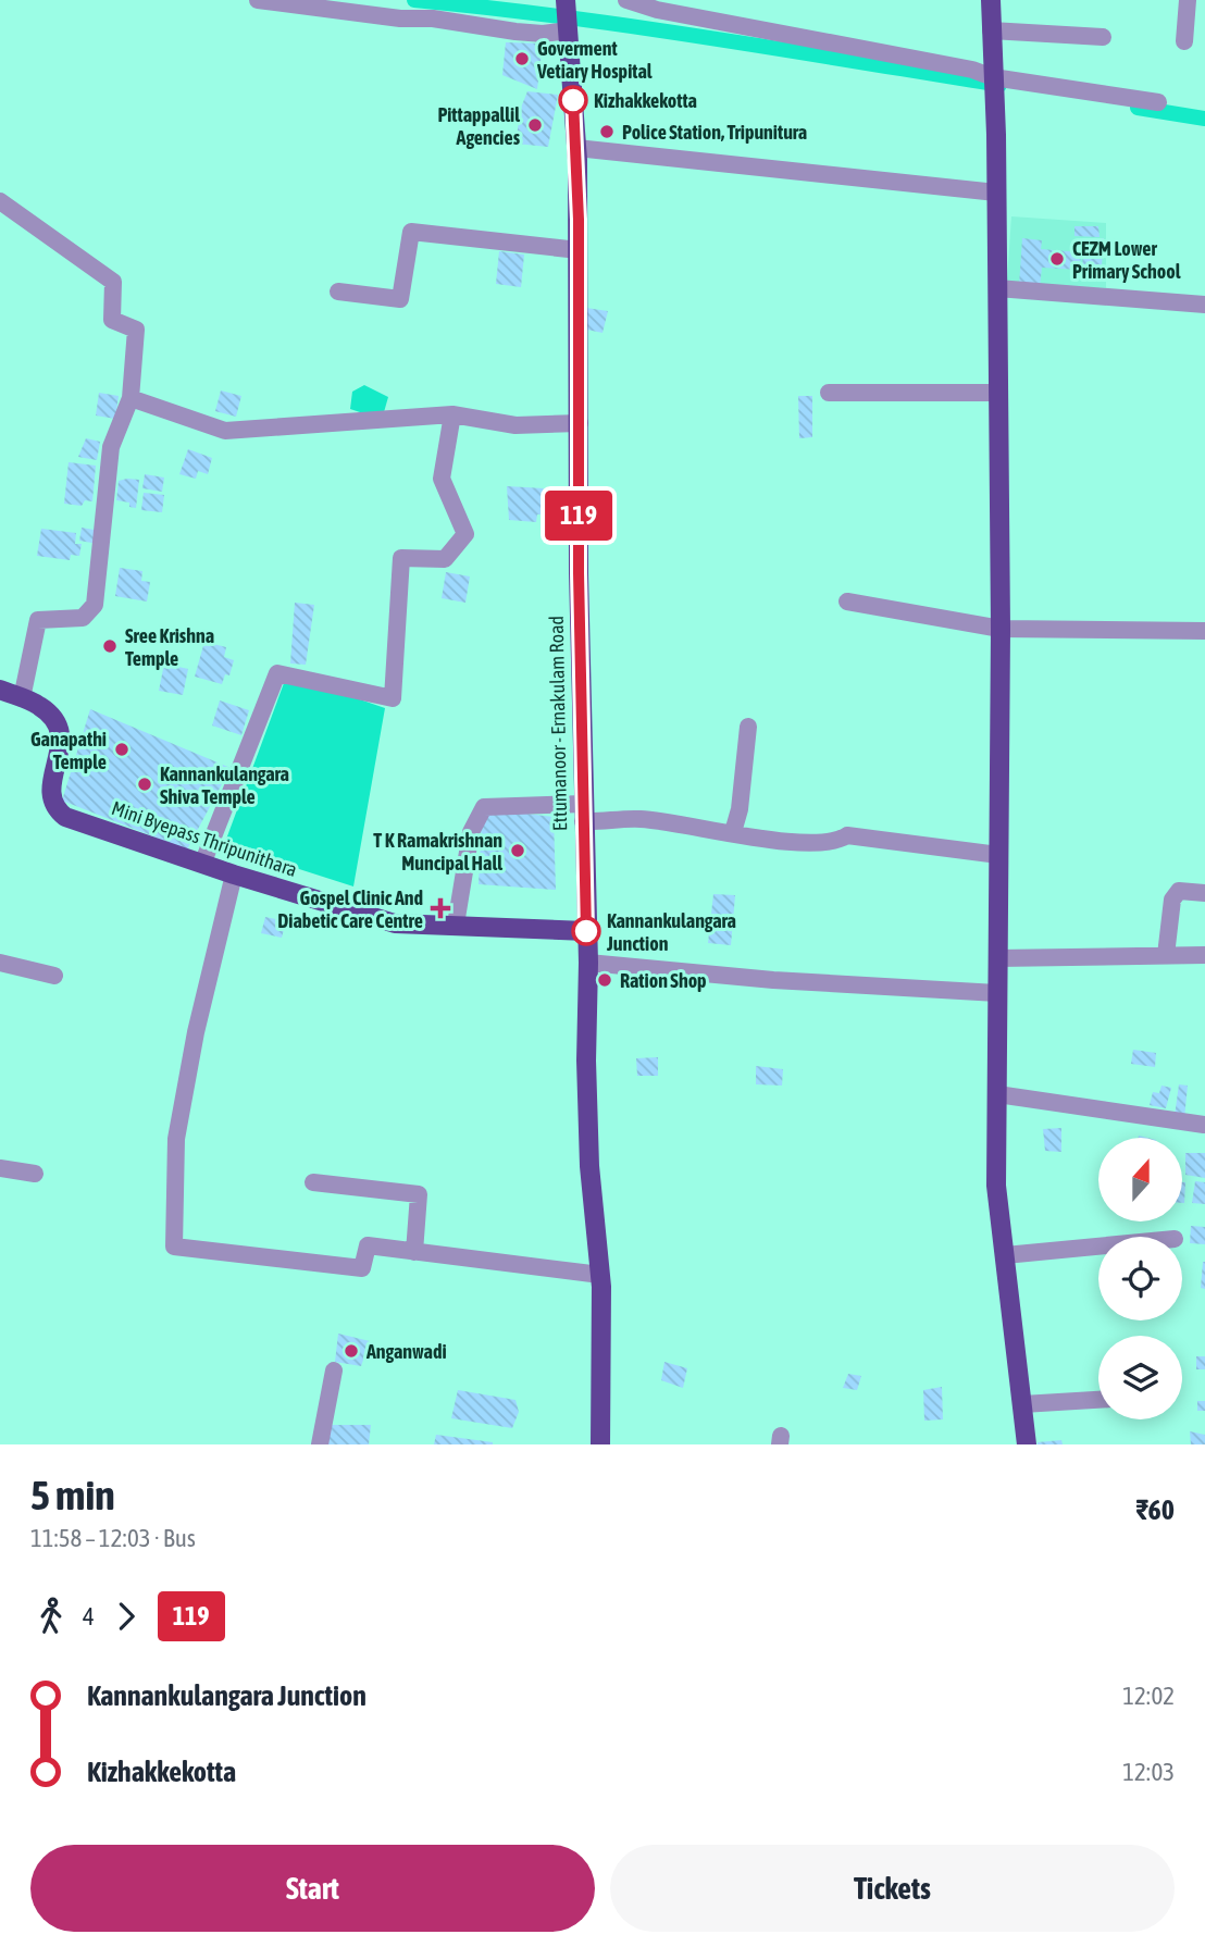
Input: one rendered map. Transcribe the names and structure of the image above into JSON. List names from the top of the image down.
{
  "streets": {
    "main road": ["Ettumanoor - Ernakulam Road", "Mini Byepass Thripunithara"]
  },
  "crossings": [
    ["Ettumanoor - Ernakulam Road", "Mini Byepass Thripunithara"]
  ],
  "places": {
    "other": [
      "Goverment Vetiary Hospital",
      "Kizhakkekotta",
      "Pittappallil Agencies",
      "Police Station, Tripunitura",
      "CEZM Lower Primary School",
      "Sree Krishna Temple",
      "Ganapathi Temple",
      "Kannankulangara Shiva Temple",
      "T K Ramakrishnan Muncipal Hall",
      "Kannankulangara Junction",
      "Ration Shop",
      "Anganwadi"
    ],
    "health": ["Gospel Clinic And Diabetic Care Centre"]
  },
  "lines": ["bus line 119"],
  "north": "top",
  "page": {
    "on_map": "119",
    "heading": ["5 min", "11:58 – 12:03 · Bus", "₹60"],
    "legs": ["4", "119"],
    "list": [
      {
        "name": "Kannankulangara Junction",
        "value": "12:02"
      },
      {
        "name": "Kizhakkekotta",
        "value": "12:03"
      }
    ],
    "buttons": ["Start", "Tickets"]
  }
}
